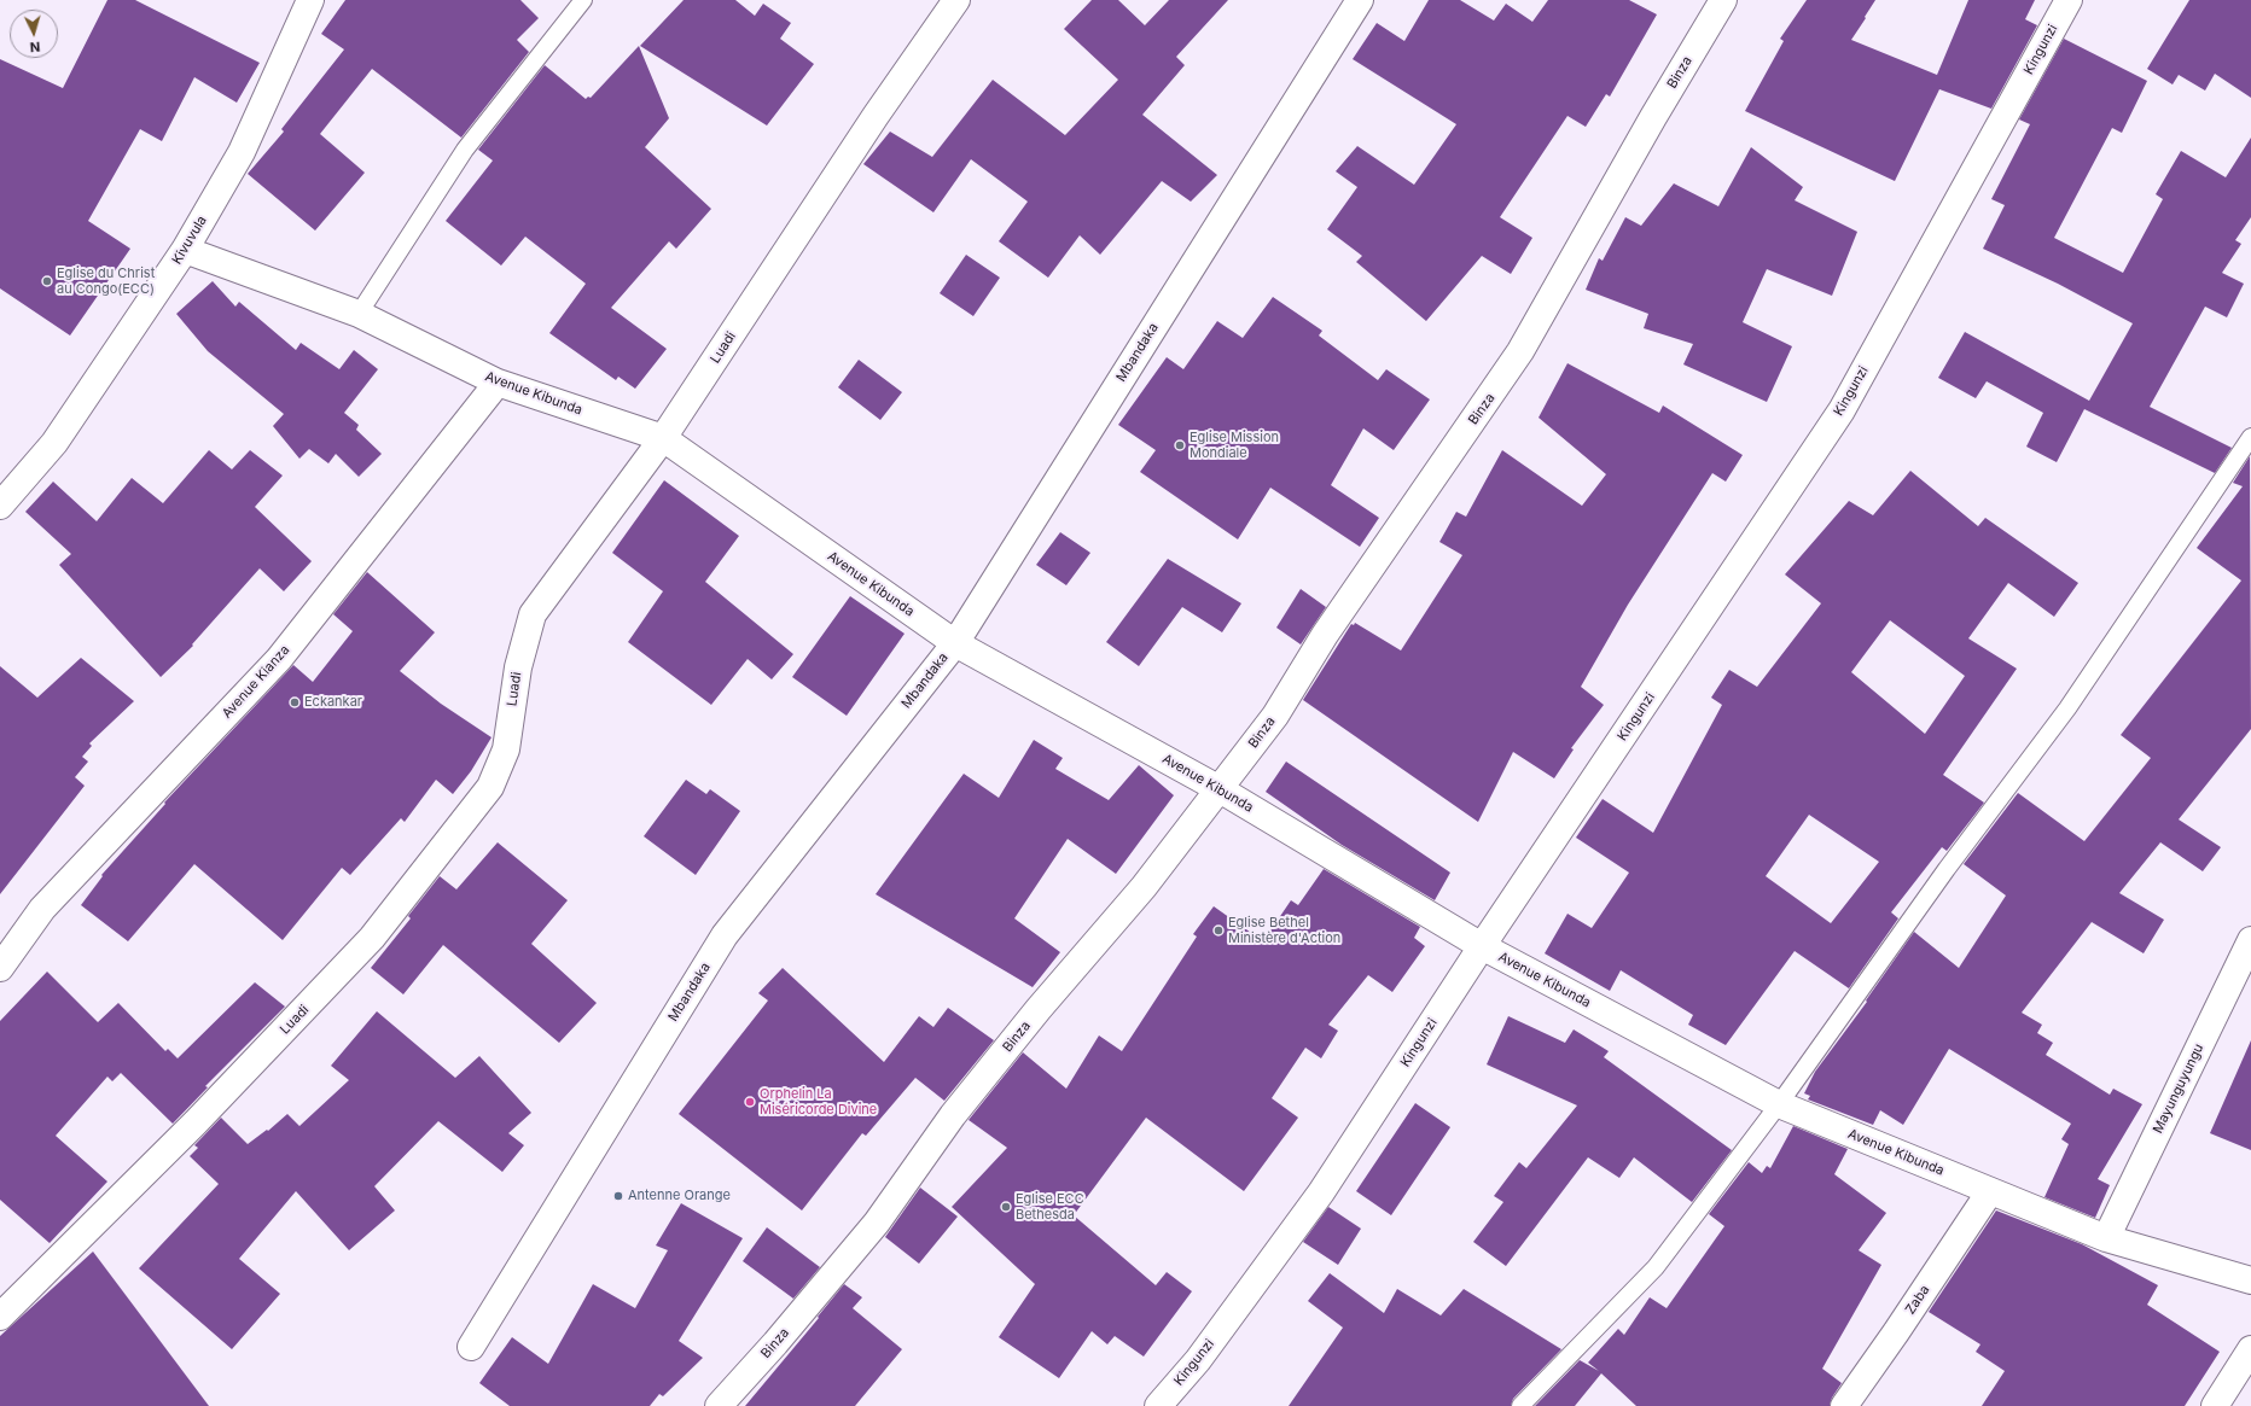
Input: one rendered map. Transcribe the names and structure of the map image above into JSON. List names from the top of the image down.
{
  "streets": {
    "street": [
      "Kingunzi",
      "Binza",
      "Kivuvula",
      "Luadi",
      "Mbandaka",
      "Avenue Kibunda",
      "Avenue Kianza",
      "Mayunguyungu",
      "Zaba"
    ]
  },
  "crossings": [
    ["Kingunzi", "Avenue Kibunda"],
    ["Binza", "Avenue Kibunda"],
    ["Kivuvula", "Avenue Kibunda"],
    ["Luadi", "Avenue Kibunda"],
    ["Mbandaka", "Avenue Kibunda"],
    ["Avenue Kibunda", "Avenue Kianza"],
    ["Avenue Kibunda", "Mayunguyungu"],
    ["Avenue Kibunda", "Zaba"]
  ],
  "places": [
    "Eglise du Christ au Congo(ECC)",
    "Eglise Mission Mondiale",
    "Eckankar",
    "Eglise Bethel Ministère d'Action",
    "Orphelin La Miséricorde Divine",
    "Antenne Orange",
    "Eglise ECC Bethesda"
  ],
  "north": "bottom"
}
